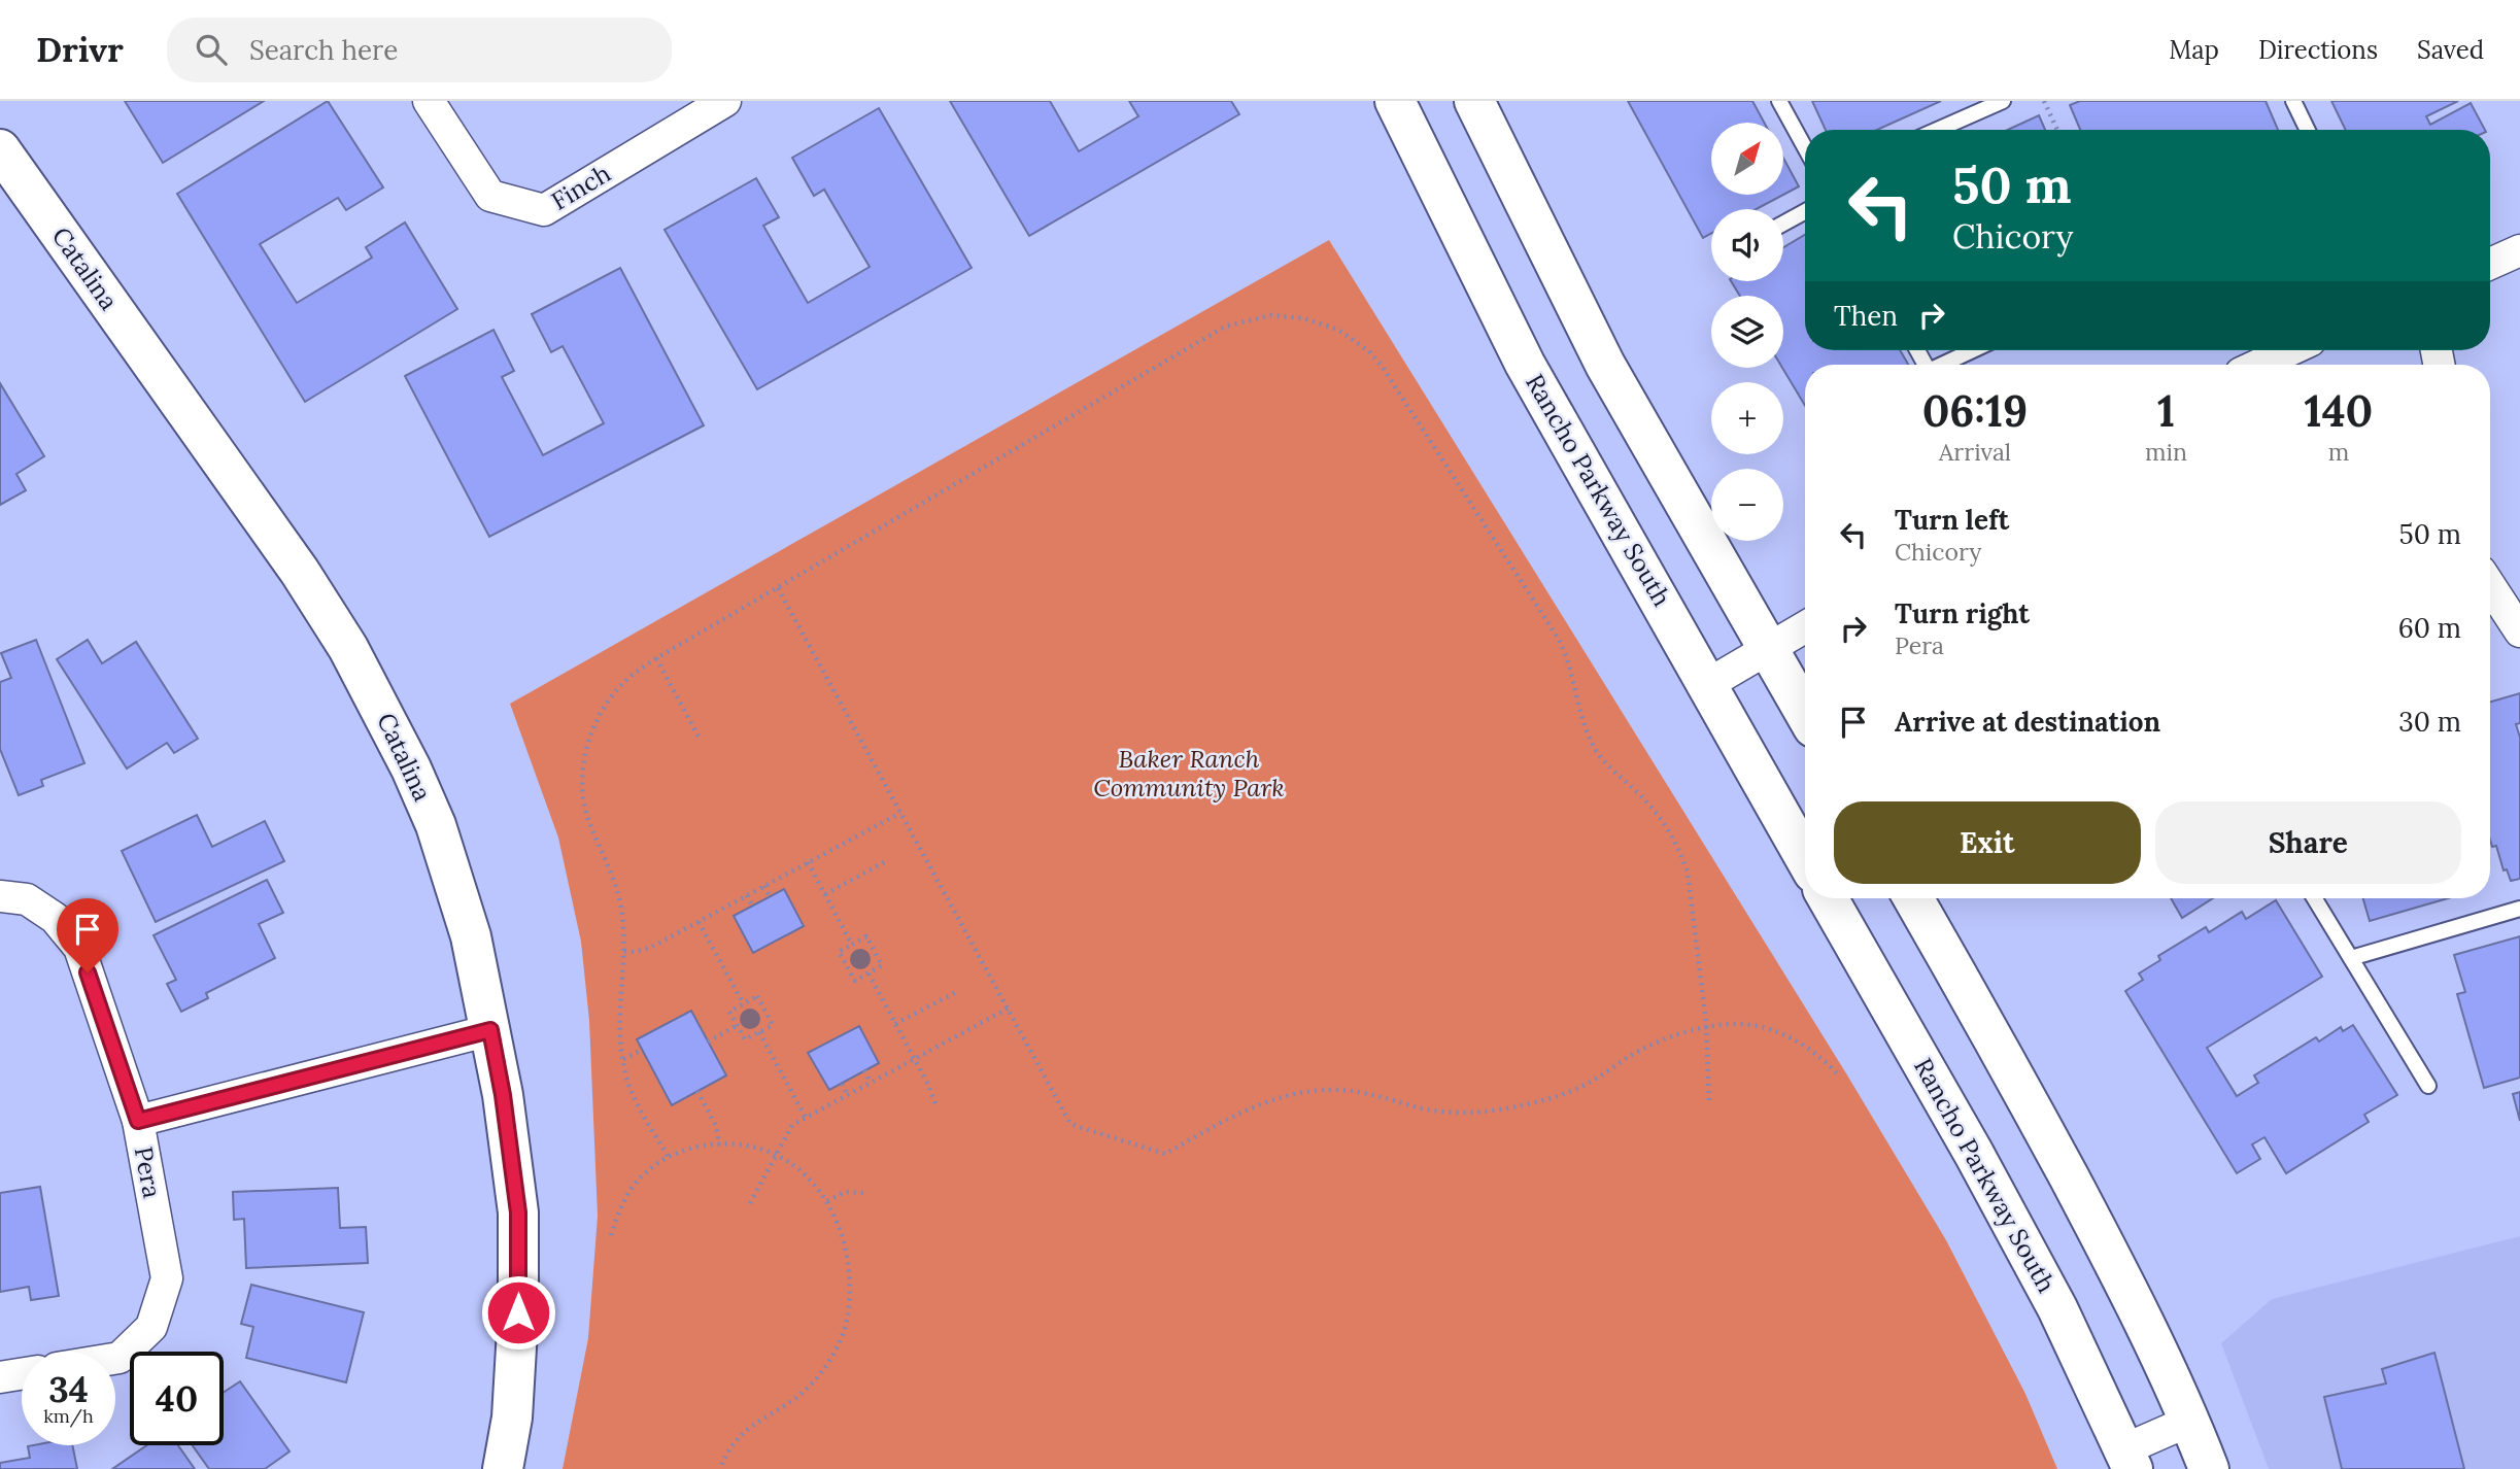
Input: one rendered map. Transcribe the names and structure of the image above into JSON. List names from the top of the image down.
{
  "streets": {
    "street": [
      "Finch",
      "Catalina",
      "Rancho Parkway South",
      "Pera"
    ]
  },
  "parks": ["Baker Ranch Community Park"],
  "north": "top right",
  "page": {
    "header": "Drivr",
    "search": "Search here",
    "nav": ["Map", "Directions", "Saved"],
    "map_buttons": ["+", "−"],
    "turn": ["50 m", "Chicory"],
    "then": "Then",
    "eta": [
      "06:19",
      "Arrival",
      "1",
      "min",
      "140",
      "m"
    ],
    "list": [
      {
        "name": "Turn left",
        "note": "Chicory",
        "value": "50 m"
      },
      {
        "name": "Turn right",
        "note": "Pera",
        "value": "60 m"
      },
      {
        "name": "Arrive at destination",
        "value": "30 m"
      }
    ],
    "buttons": ["Exit", "Share"],
    "speed": "34 km/h",
    "limit": "40"
  }
}
